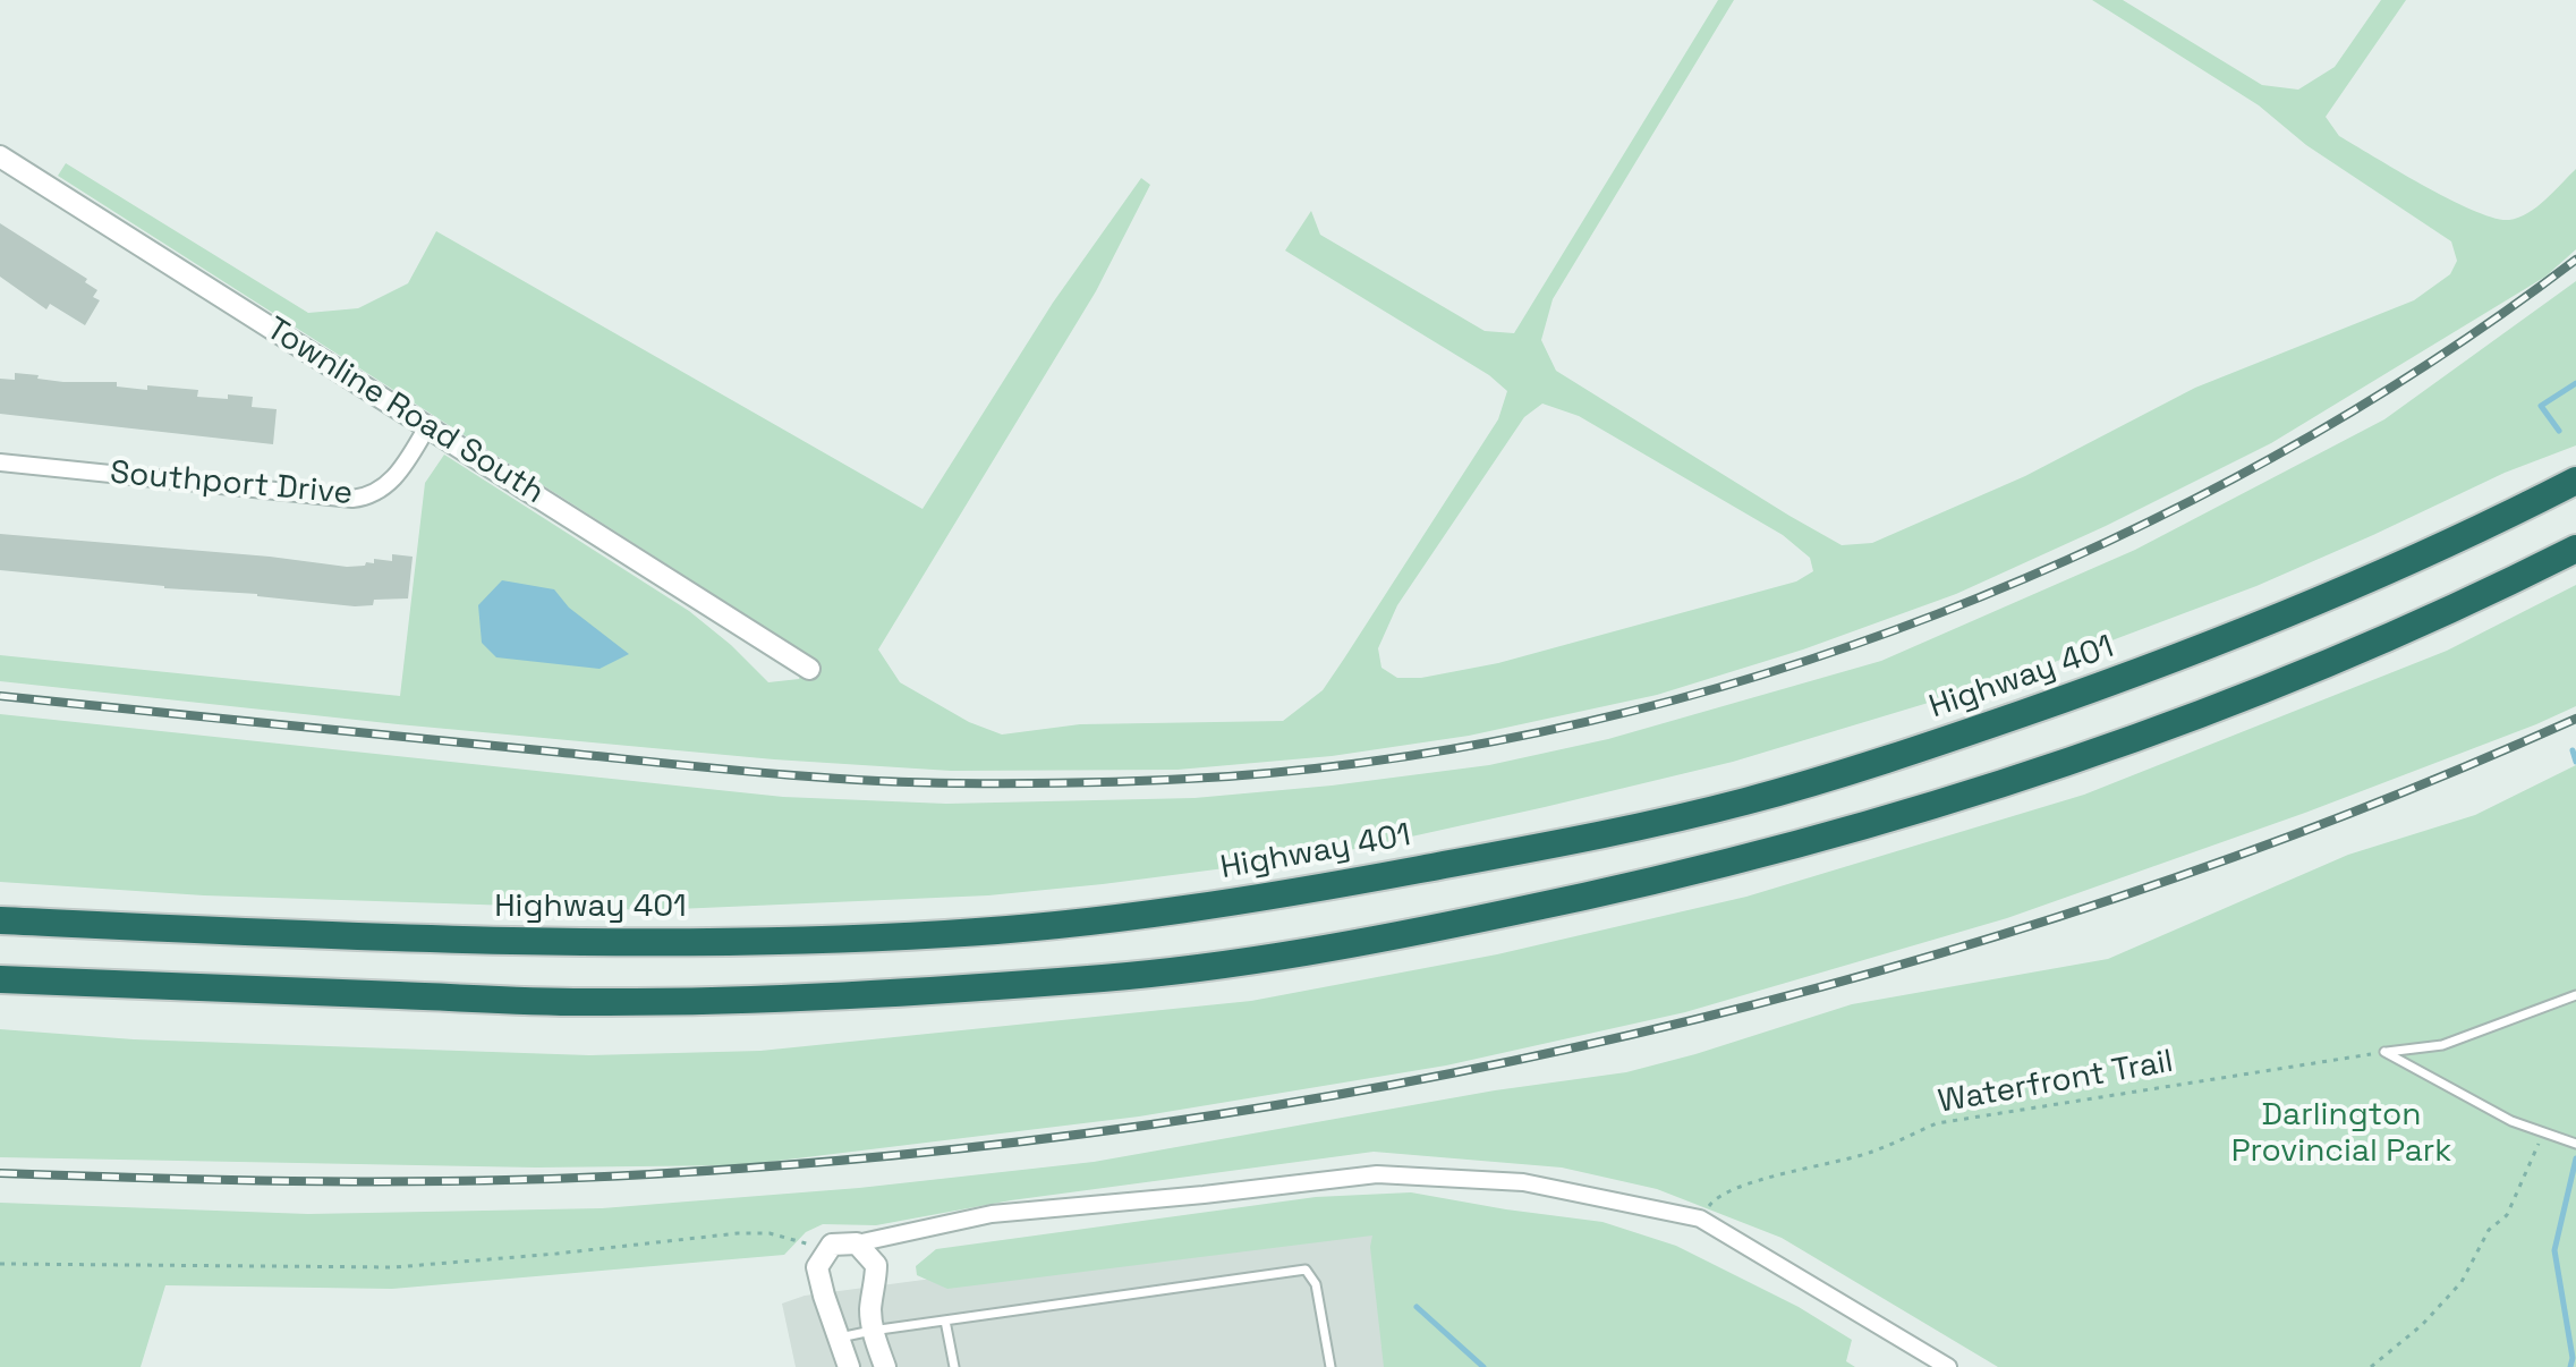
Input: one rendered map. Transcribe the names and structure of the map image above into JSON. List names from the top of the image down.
{
  "streets": {
    "highway": ["Highway 401"],
    "street": ["Townline Road South", "Southport Drive"],
    "path": ["Waterfront Trail"]
  },
  "crossings": [
    ["Townline Road South", "Southport Drive"]
  ],
  "parks": ["Darlington Provincial Park"]
}
